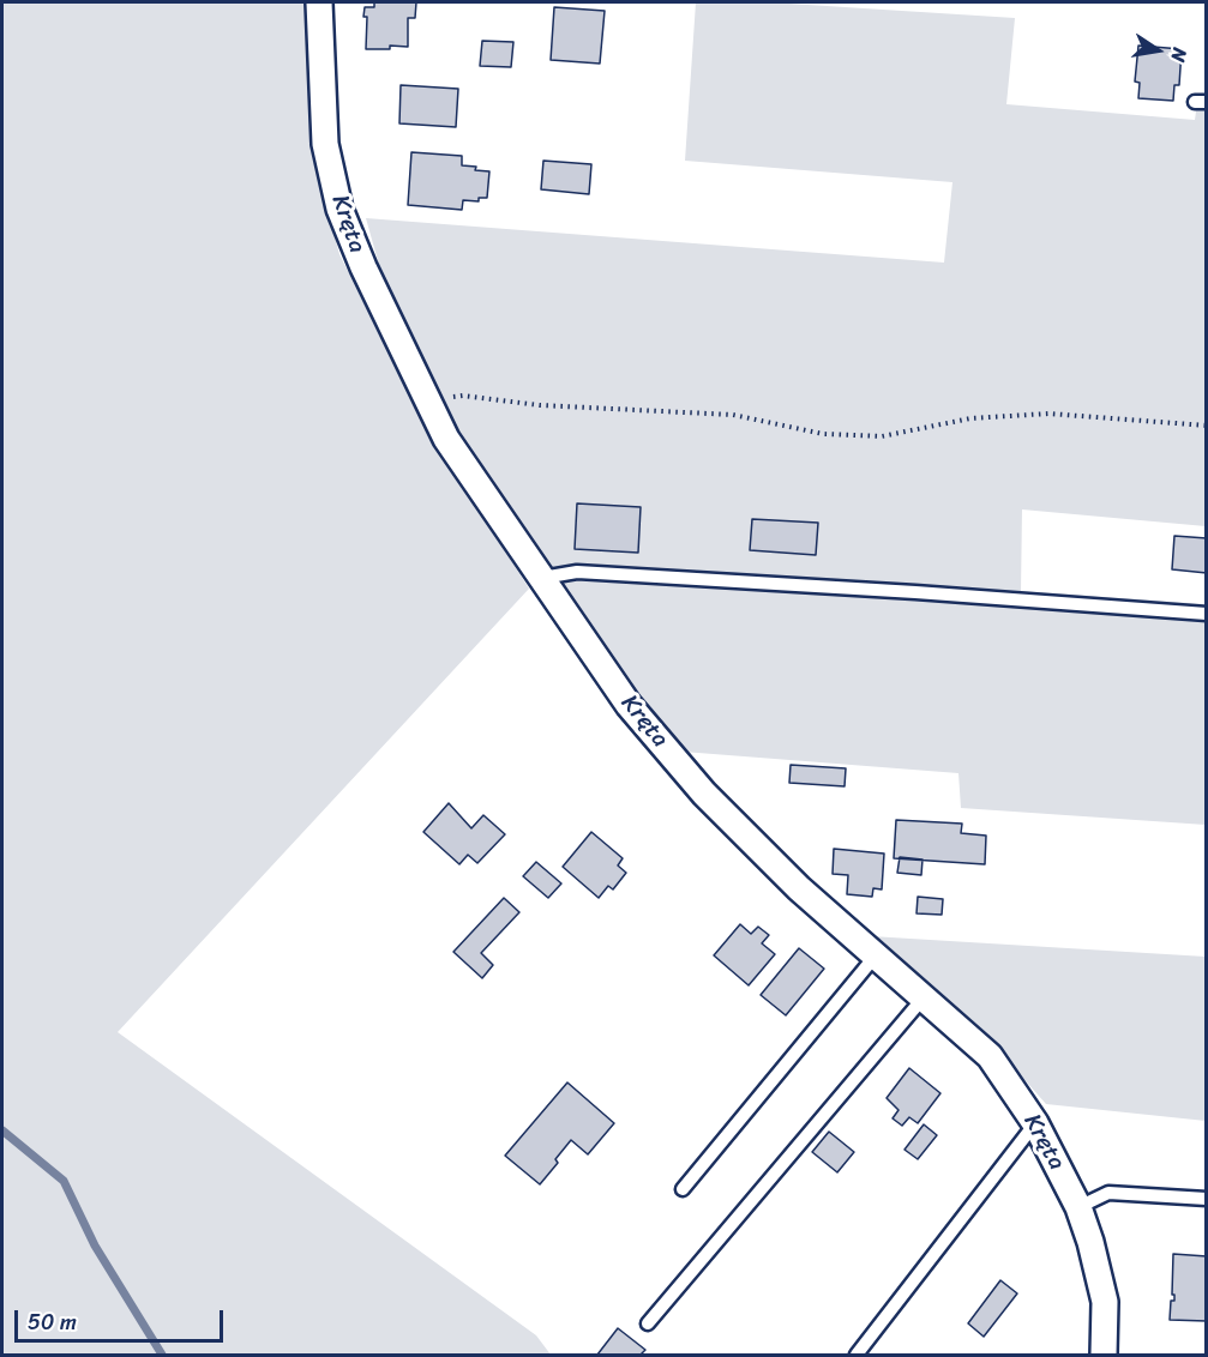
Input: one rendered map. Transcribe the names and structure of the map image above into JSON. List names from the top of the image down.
{
  "streets": {
    "street": ["Kręta"]
  },
  "scale_bar": "50 m",
  "north": "right"
}
